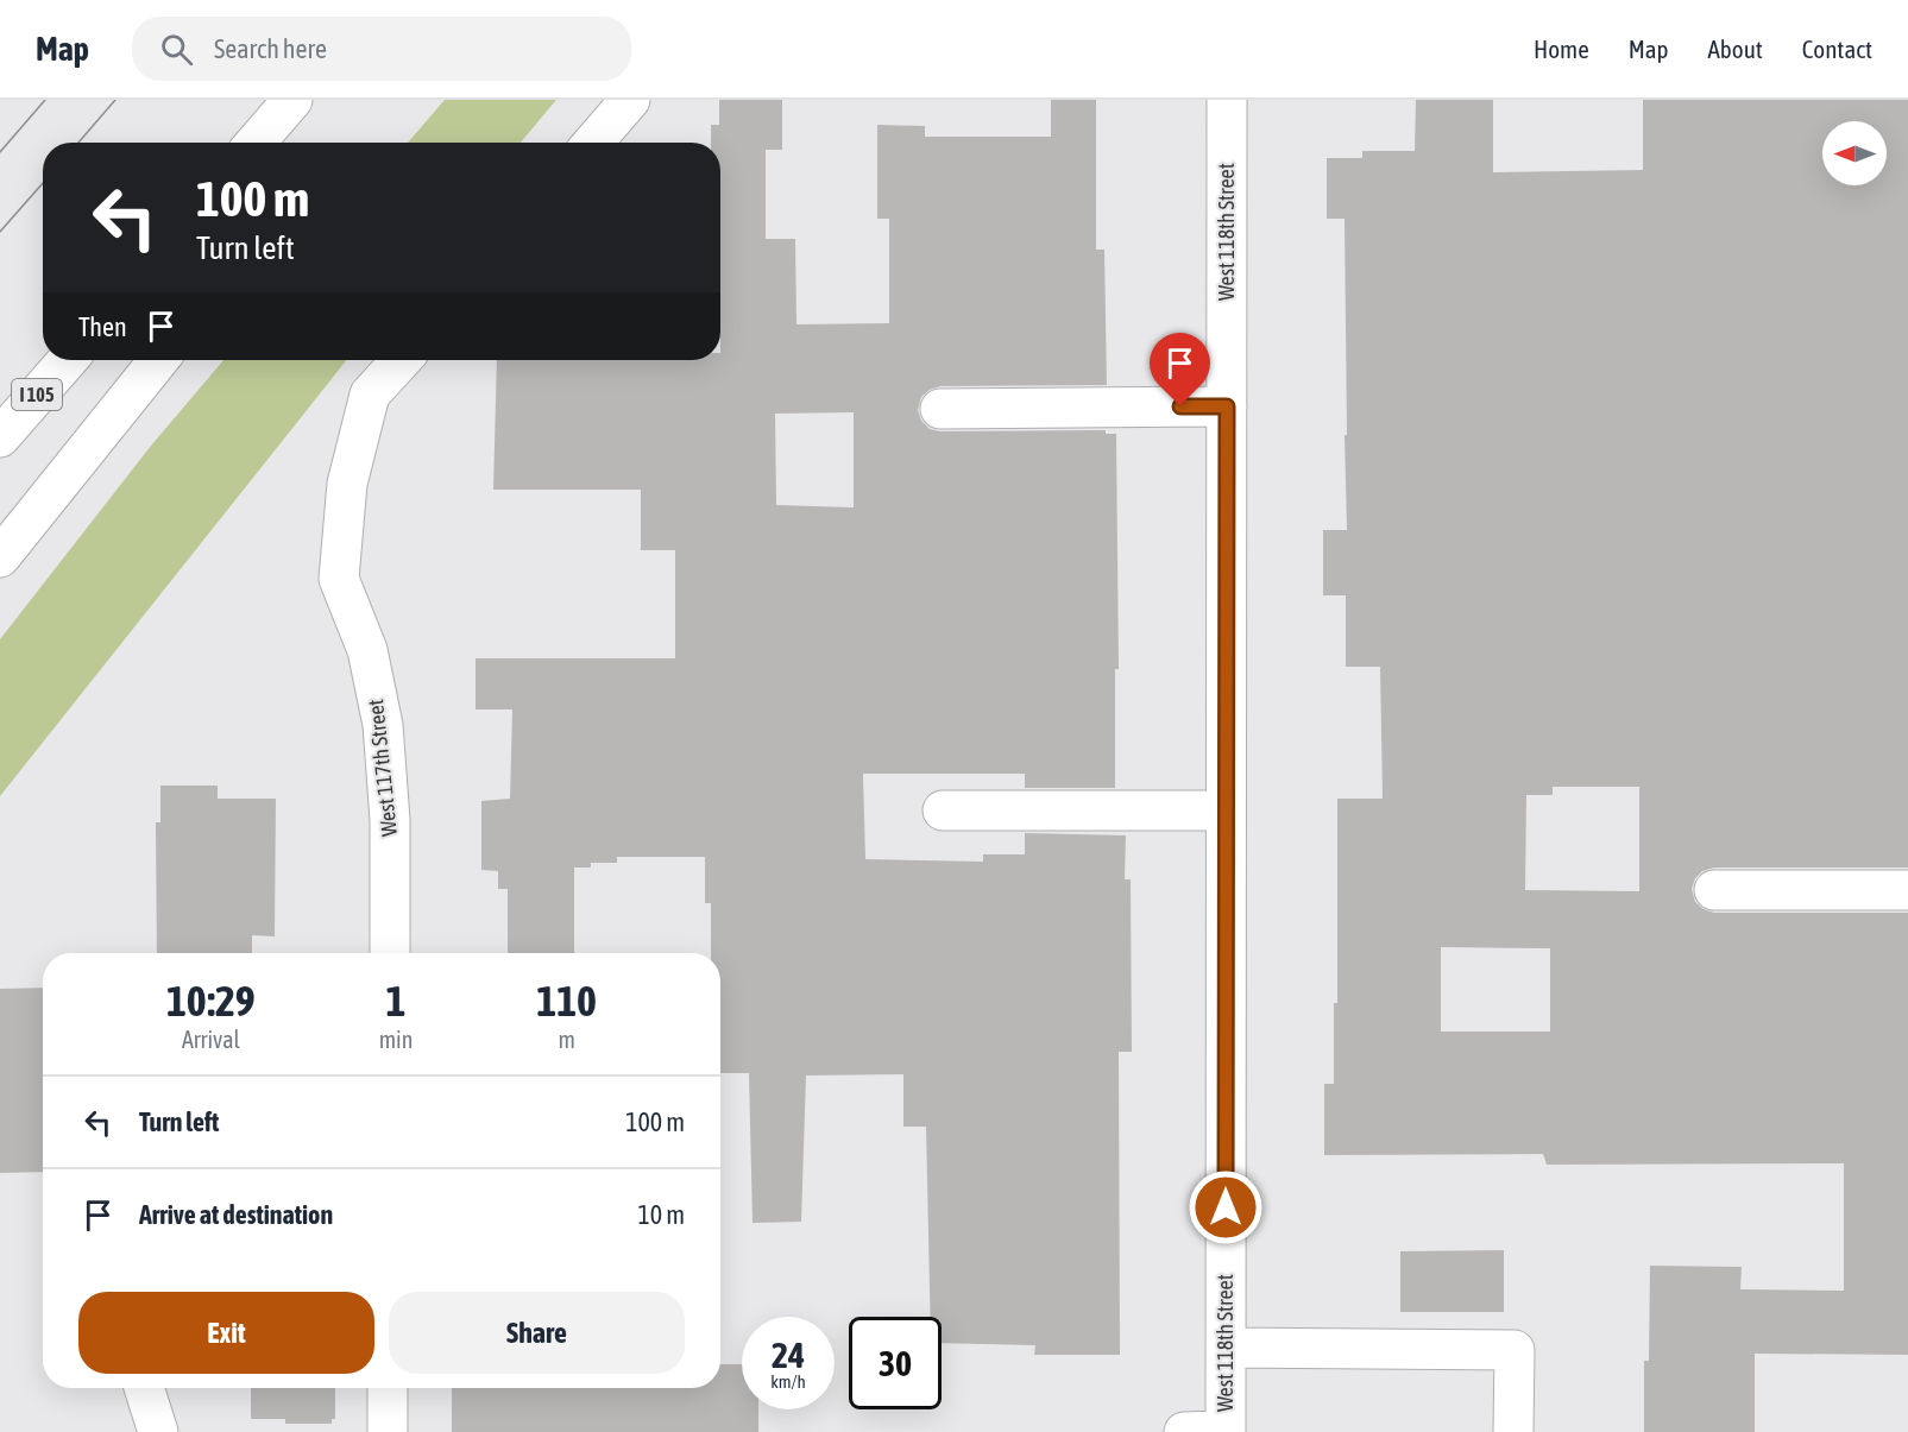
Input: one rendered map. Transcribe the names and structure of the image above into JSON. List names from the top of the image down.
{
  "streets": {
    "main road": ["West 118th Street", "I 105", "West 117th Street"]
  },
  "north": "left",
  "page": {
    "header": "Map",
    "search": "Search here",
    "nav": [
      "Home",
      "Map",
      "About",
      "Contact"
    ],
    "turn": ["100 m", "Turn left"],
    "then": "Then",
    "eta": [
      "10:29",
      "Arrival",
      "1",
      "min",
      "110",
      "m"
    ],
    "list": [
      {
        "name": "Turn left",
        "value": "100 m"
      },
      {
        "name": "Arrive at destination",
        "value": "10 m"
      }
    ],
    "buttons": ["Exit", "Share"],
    "speed": "24 km/h",
    "limit": "30"
  }
}
